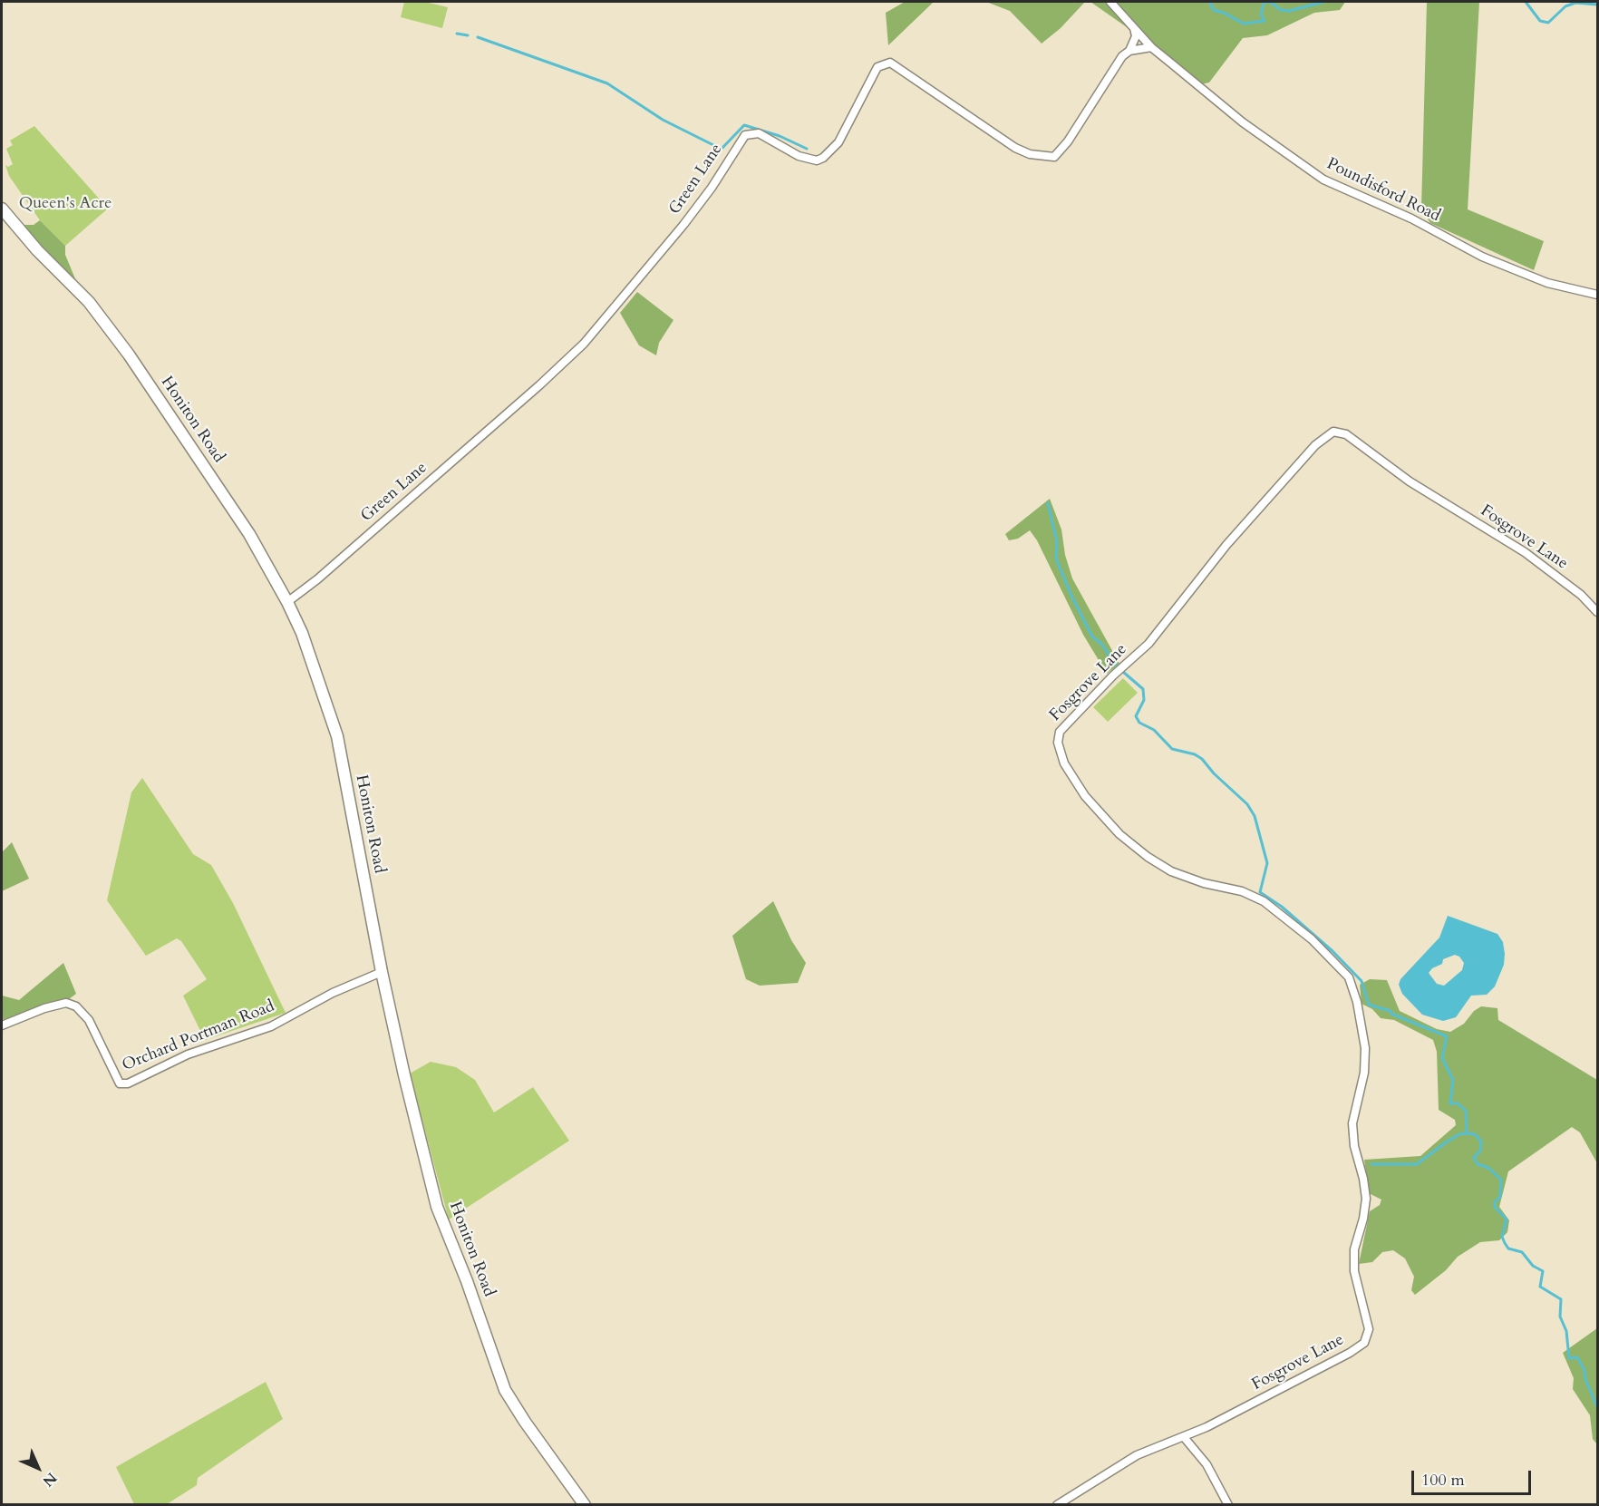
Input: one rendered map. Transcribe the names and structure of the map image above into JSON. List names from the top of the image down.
{
  "streets": {
    "main road": ["Honiton Road"],
    "street": [
      "Green Lane",
      "Poundisford Road",
      "Fosgrove Lane",
      "Orchard Portman Road"
    ]
  },
  "crossings": [
    ["Green Lane", "Honiton Road"],
    ["Honiton Road", "Orchard Portman Road"]
  ],
  "parks": ["Queen's Acre"],
  "scale_bar": "100 m",
  "north": "bottom right"
}
